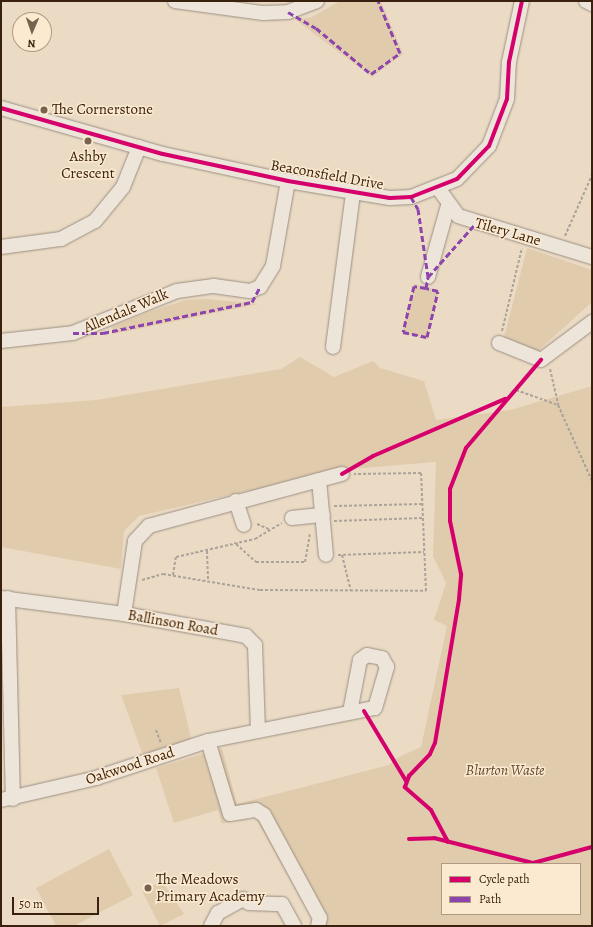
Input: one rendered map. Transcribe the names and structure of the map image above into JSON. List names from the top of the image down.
{
  "streets": {
    "street": [
      "Beaconsfield Drive",
      "Tilery Lane",
      "Allendale Walk",
      "Ballinson Road",
      "Oakwood Road"
    ]
  },
  "crossings": [
    ["Beaconsfield Drive", "Tilery Lane"],
    ["Beaconsfield Drive", "Allendale Walk"],
    ["Ballinson Road", "Oakwood Road"]
  ],
  "parks": ["Blurton Waste"],
  "places": ["The Cornerstone", "Ashby Crescent", "The Meadows Primary Academy"],
  "legend": ["Cycle path", "Path"],
  "scale_bar": "50 m",
  "north": "bottom"
}
